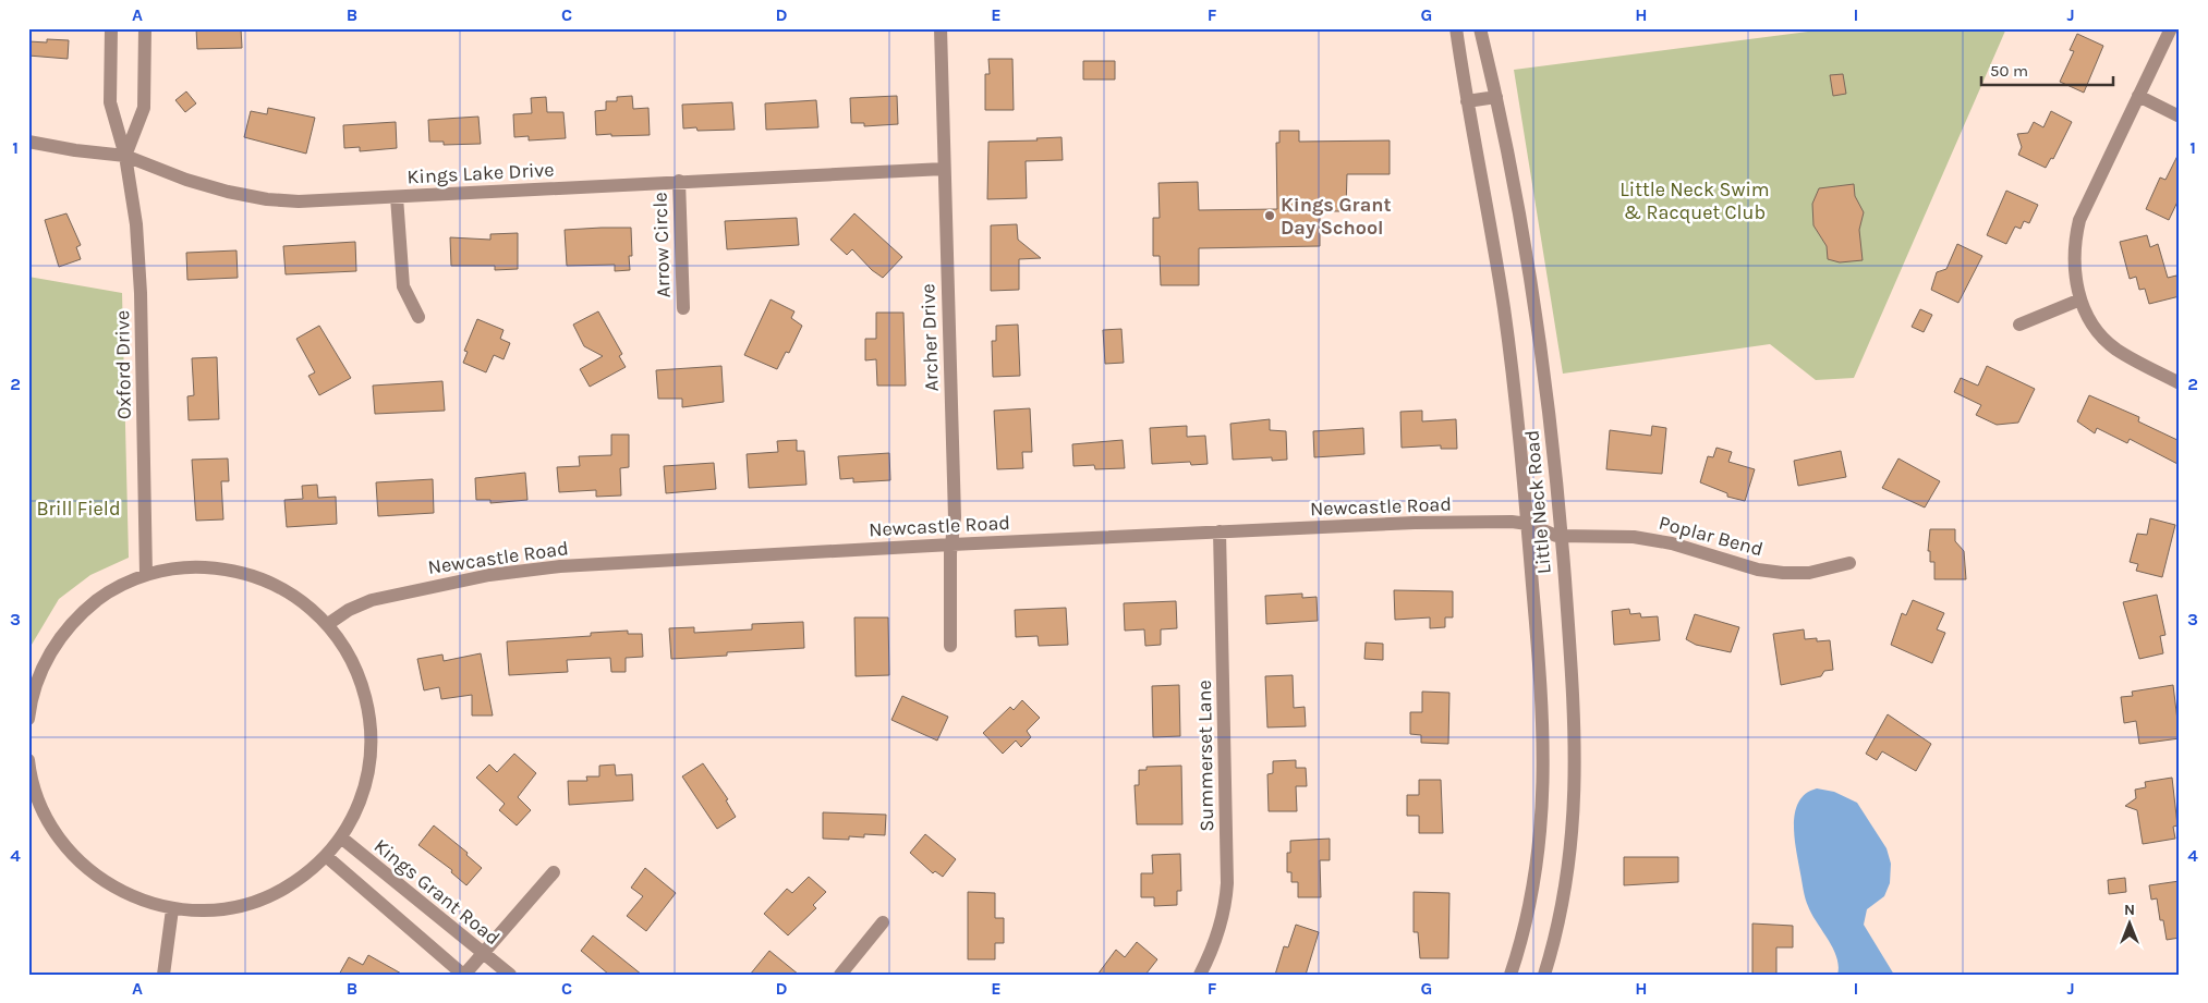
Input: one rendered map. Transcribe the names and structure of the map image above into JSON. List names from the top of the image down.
{
  "streets": {
    "street": [
      "Kings Lake Drive",
      "Arrow Circle",
      "Archer Drive",
      "Oxford Drive",
      "Little Neck Road",
      "Newcastle Road",
      "Poplar Bend",
      "Summerset Lane",
      "Kings Grant Road"
    ]
  },
  "crossings": [
    ["Kings Lake Drive", "Arrow Circle"],
    ["Kings Lake Drive", "Archer Drive"],
    ["Kings Lake Drive", "Oxford Drive"],
    ["Archer Drive", "Newcastle Road"],
    ["Little Neck Road", "Newcastle Road"],
    ["Little Neck Road", "Poplar Bend"],
    ["Newcastle Road", "Poplar Bend"],
    ["Newcastle Road", "Summerset Lane"]
  ],
  "parks": ["Little Neck Swim & Racquet Club", "Brill Field"],
  "places": ["Kings Grant Day School"],
  "scale_bar": "50 m",
  "north": "top",
  "grid": {
    "columns": [
      "A",
      "B",
      "C",
      "D",
      "E",
      "F",
      "G",
      "H",
      "I",
      "J"
    ],
    "rows": [
      "1",
      "2",
      "3",
      "4"
    ]
  }
}
